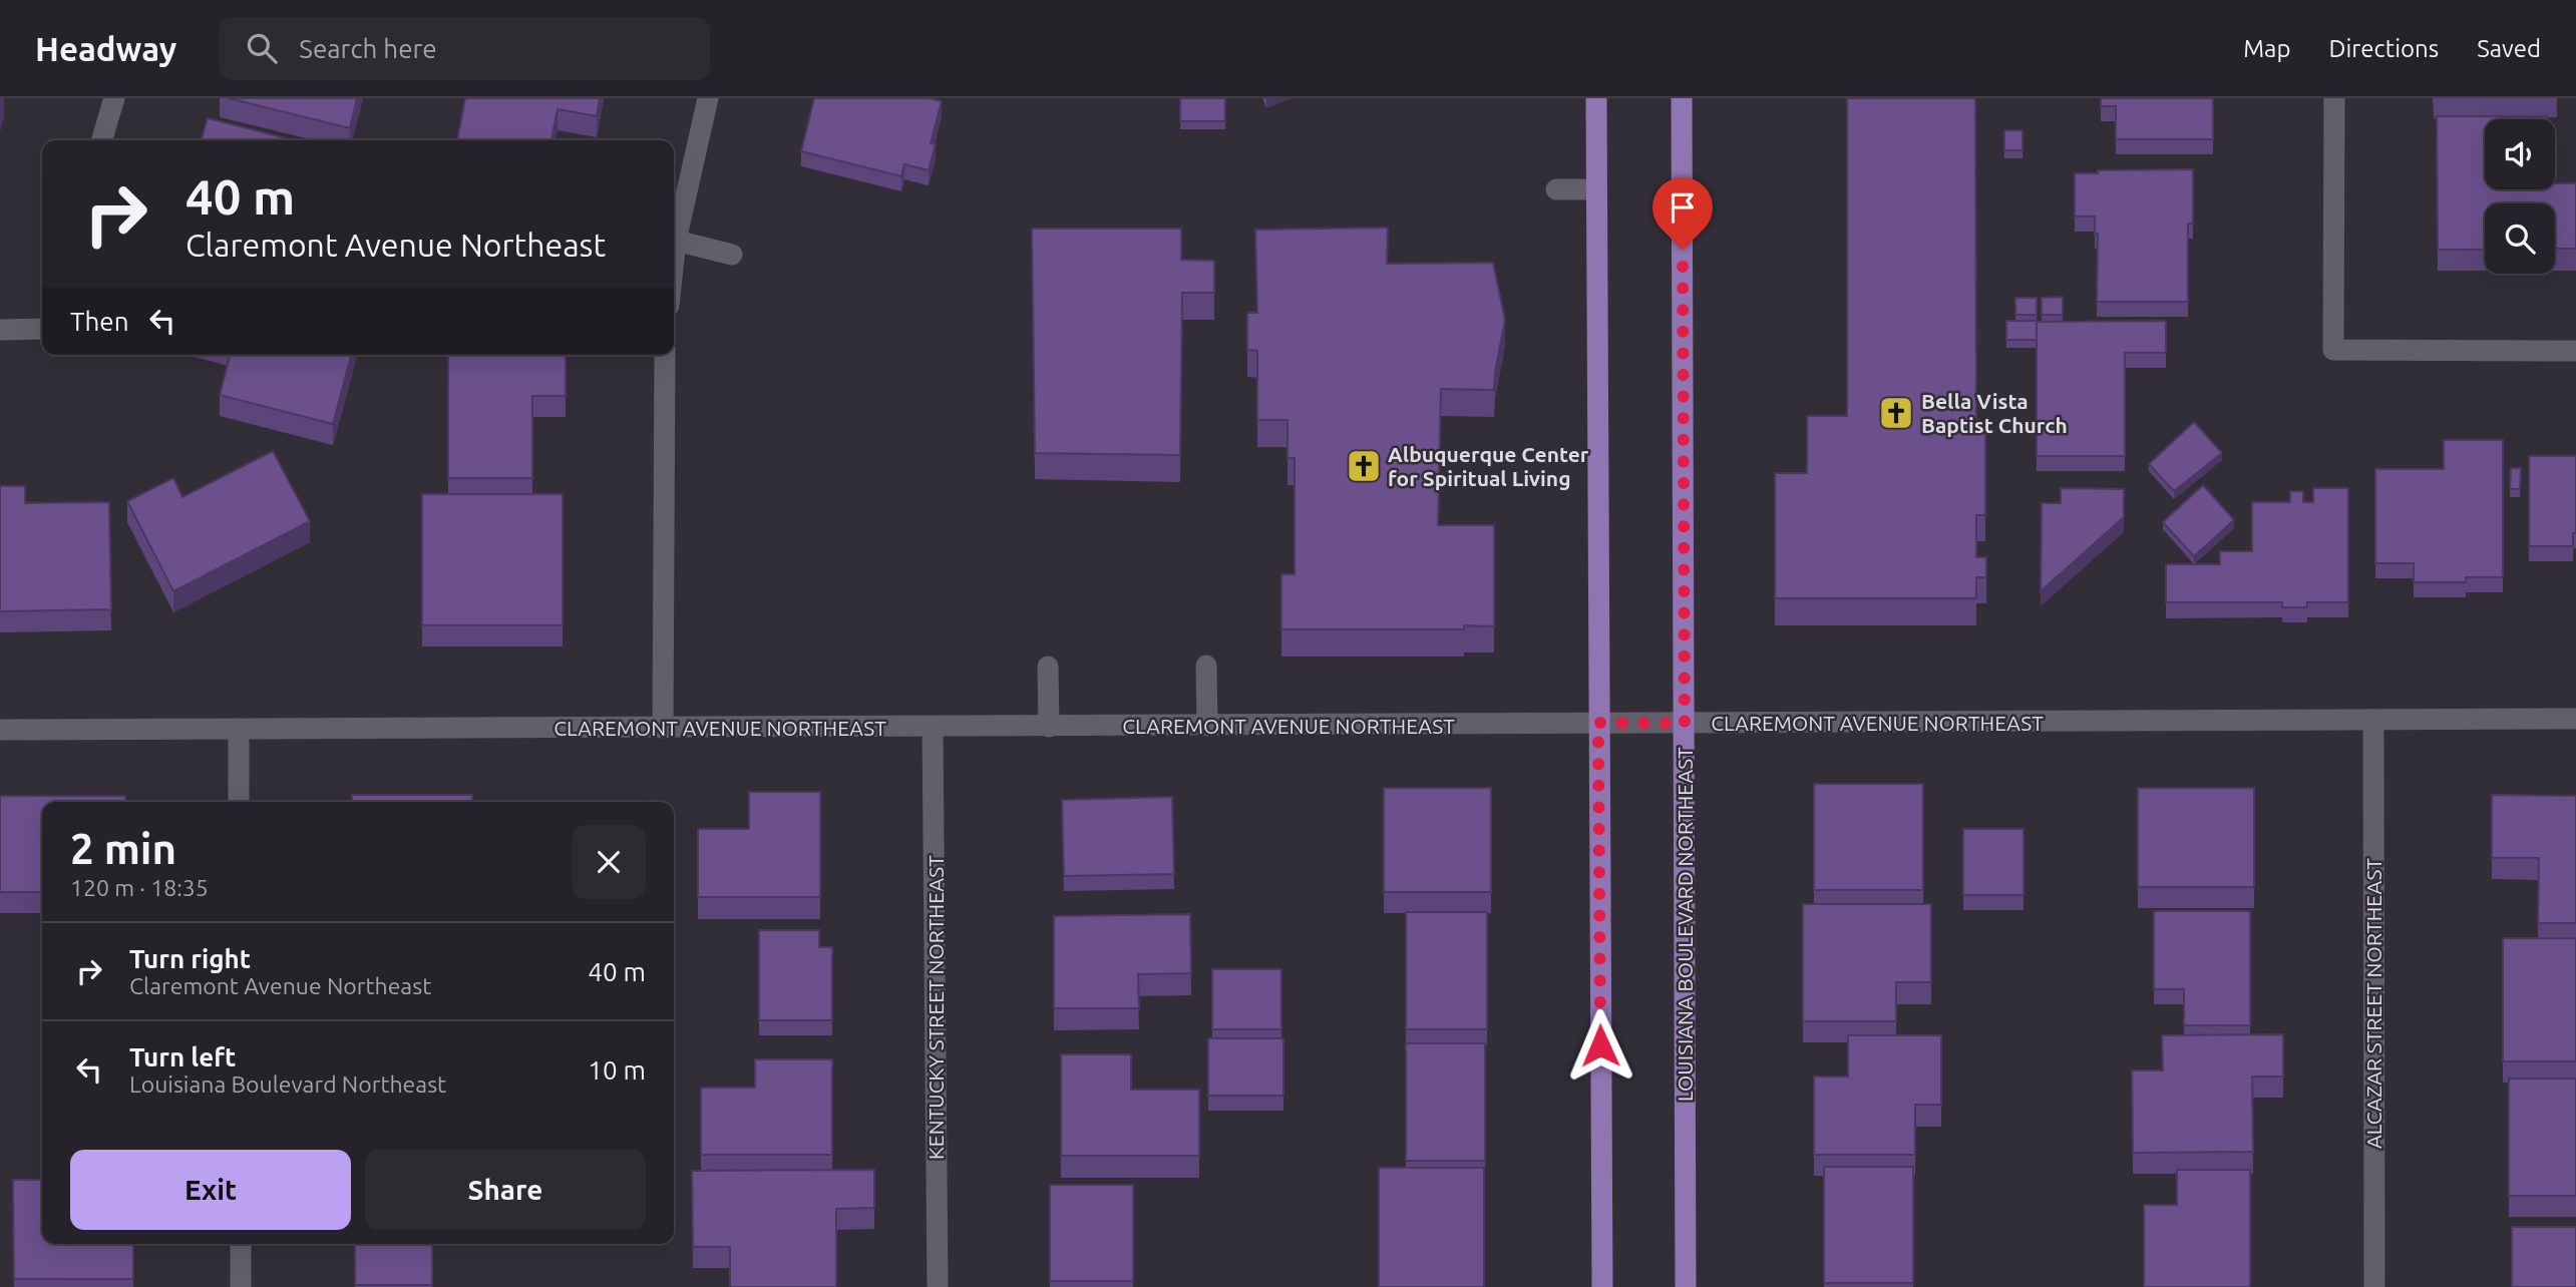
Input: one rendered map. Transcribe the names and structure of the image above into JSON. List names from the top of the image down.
{
  "streets": {
    "main road": ["LOUISIANA BOULEVARD NORTHEAST"],
    "street": ["CLAREMONT AVENUE NORTHEAST", "ALCAZAR STREET NORTHEAST", "KENTUCKY STREET NORTHEAST"]
  },
  "crossings": [
    ["CLAREMONT AVENUE NORTHEAST", "LOUISIANA BOULEVARD NORTHEAST"],
    ["CLAREMONT AVENUE NORTHEAST", "ALCAZAR STREET NORTHEAST"],
    ["CLAREMONT AVENUE NORTHEAST", "KENTUCKY STREET NORTHEAST"]
  ],
  "places": {
    "church": ["Bella Vista Baptist Church", "Albuquerque Center for Spiritual Living"]
  },
  "page": {
    "header": "Headway",
    "search": "Search here",
    "nav": ["Map", "Directions", "Saved"],
    "turn": ["40 m", "Claremont Avenue Northeast"],
    "then": "Then",
    "heading": ["2 min", "120 m · 18:35"],
    "list": [
      {
        "name": "Turn right",
        "note": "Claremont Avenue Northeast",
        "value": "40 m"
      },
      {
        "name": "Turn left",
        "note": "Louisiana Boulevard Northeast",
        "value": "10 m"
      }
    ],
    "buttons": ["Exit", "Share"]
  }
}
